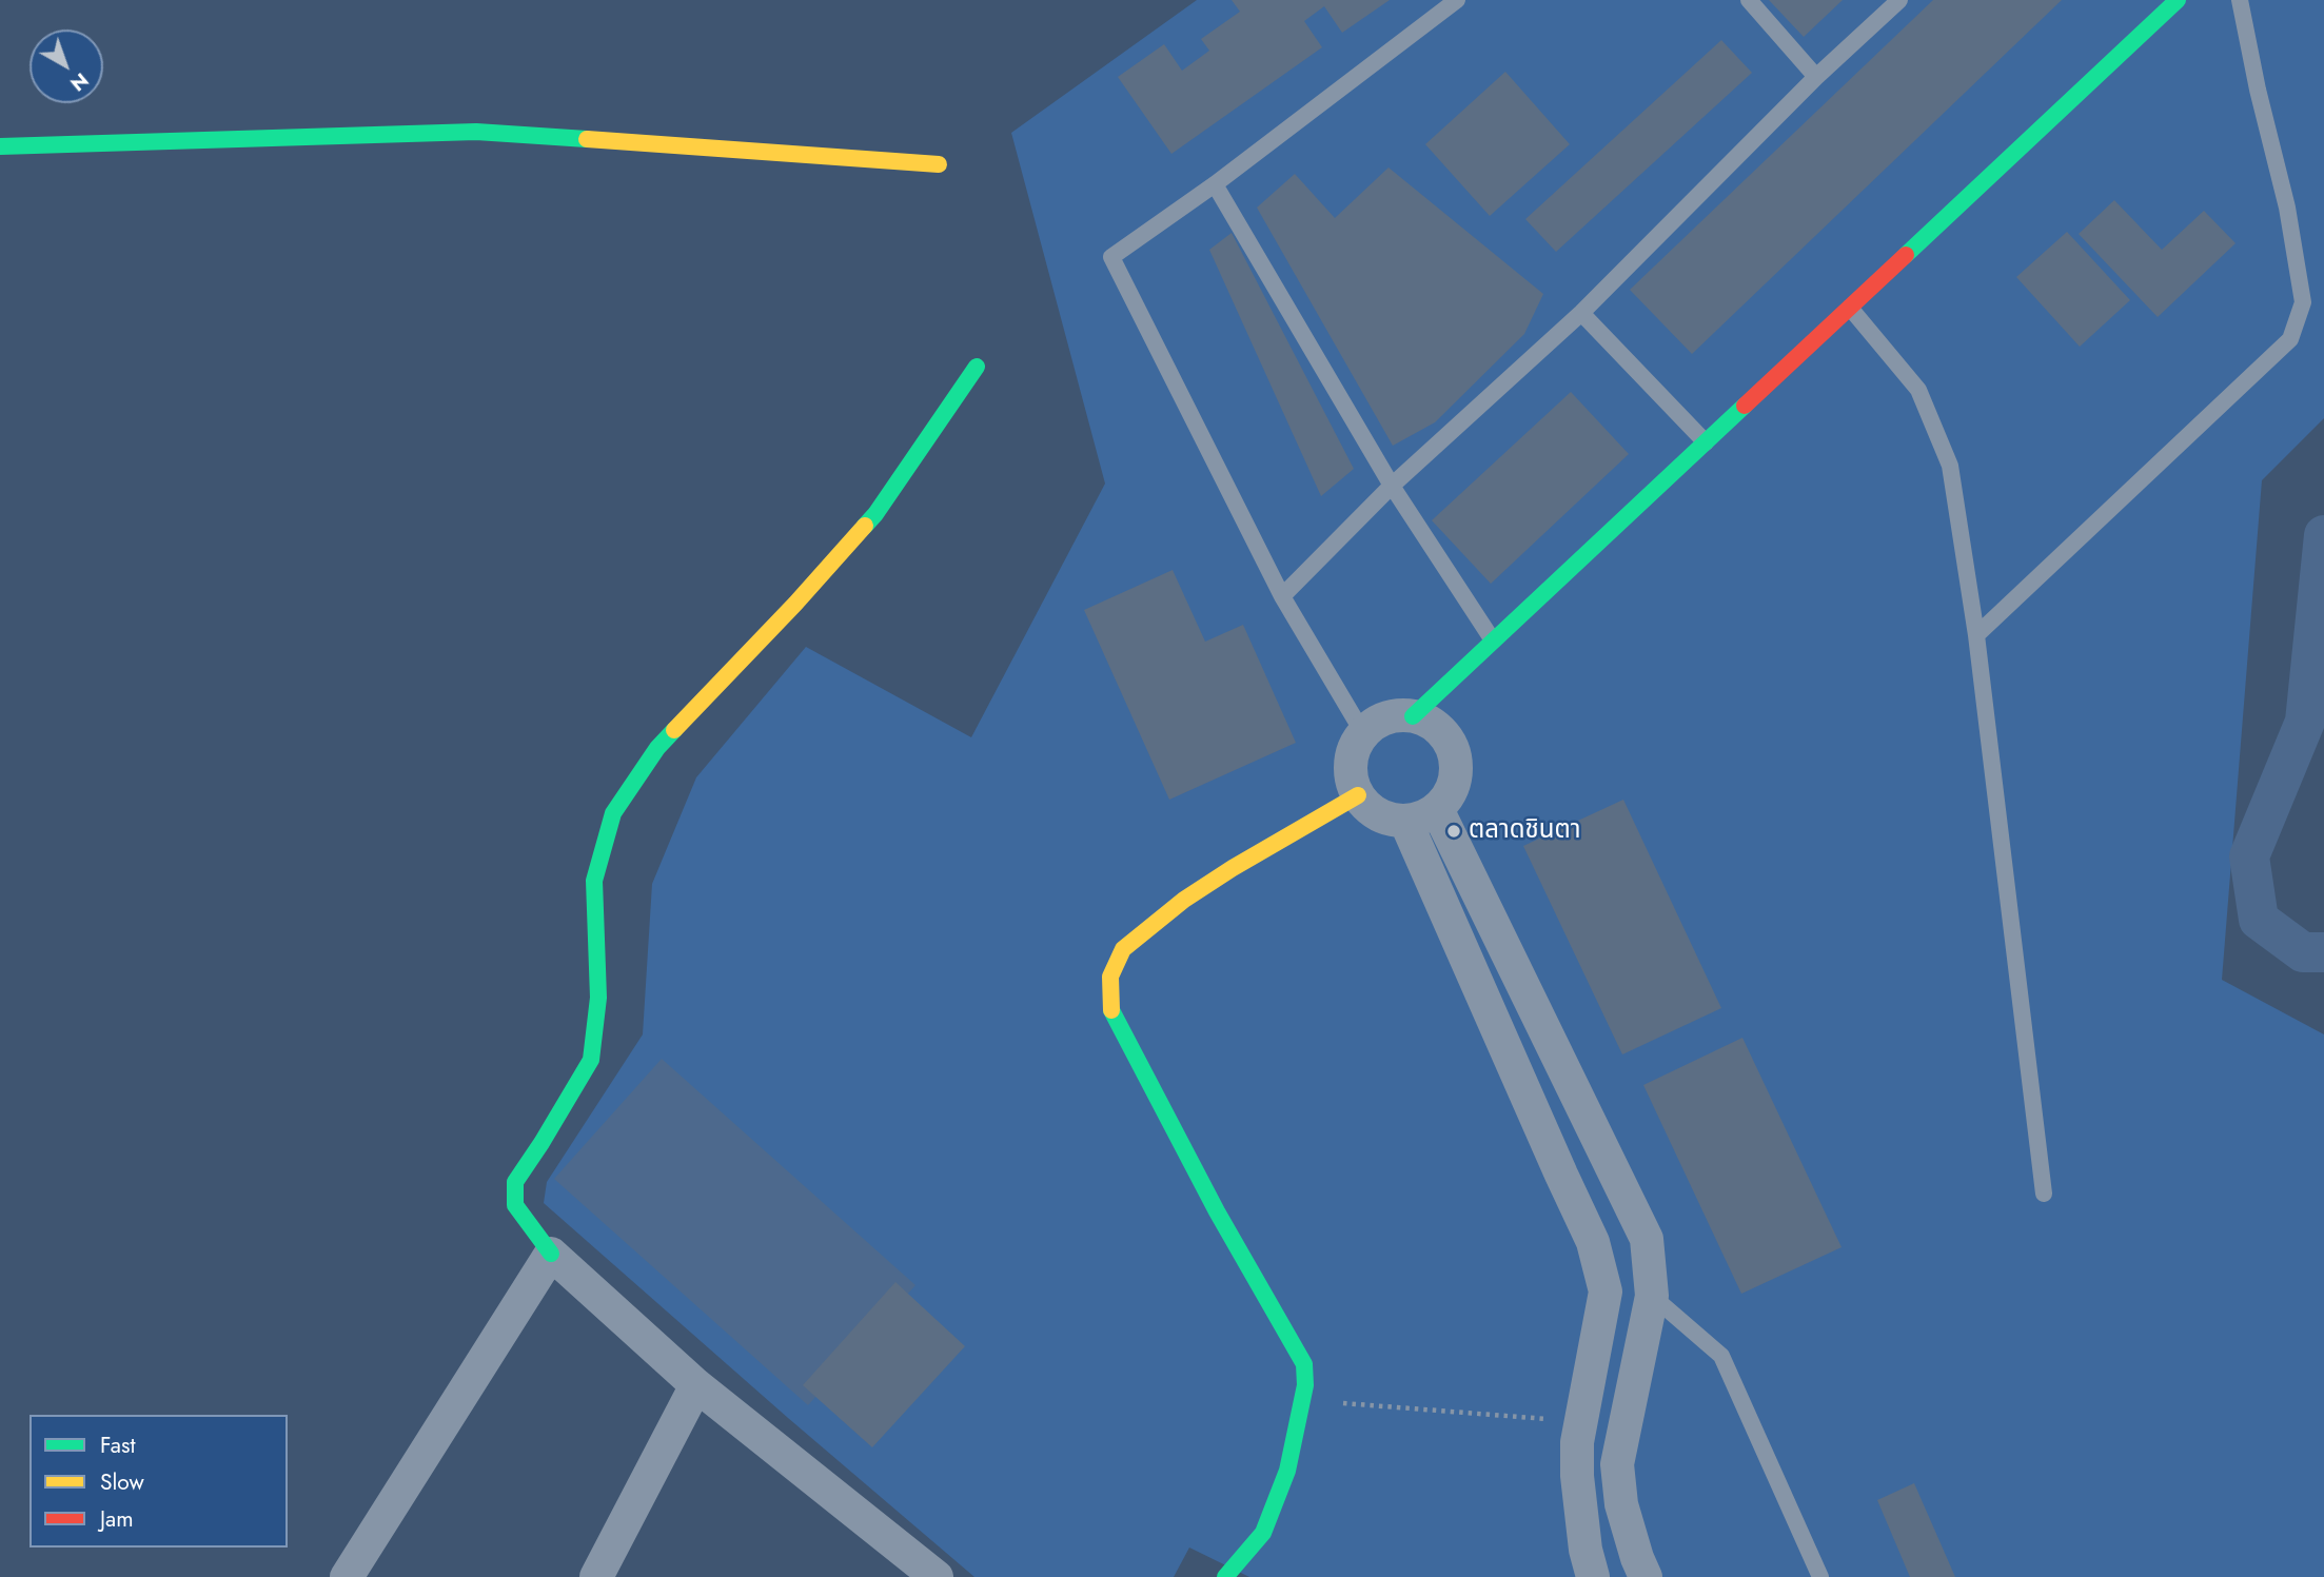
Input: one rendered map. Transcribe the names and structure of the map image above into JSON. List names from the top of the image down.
{
  "places": ["ตลาดชินตา"],
  "legend": ["Fast", "Slow", "Jam"],
  "north": "bottom right"
}
